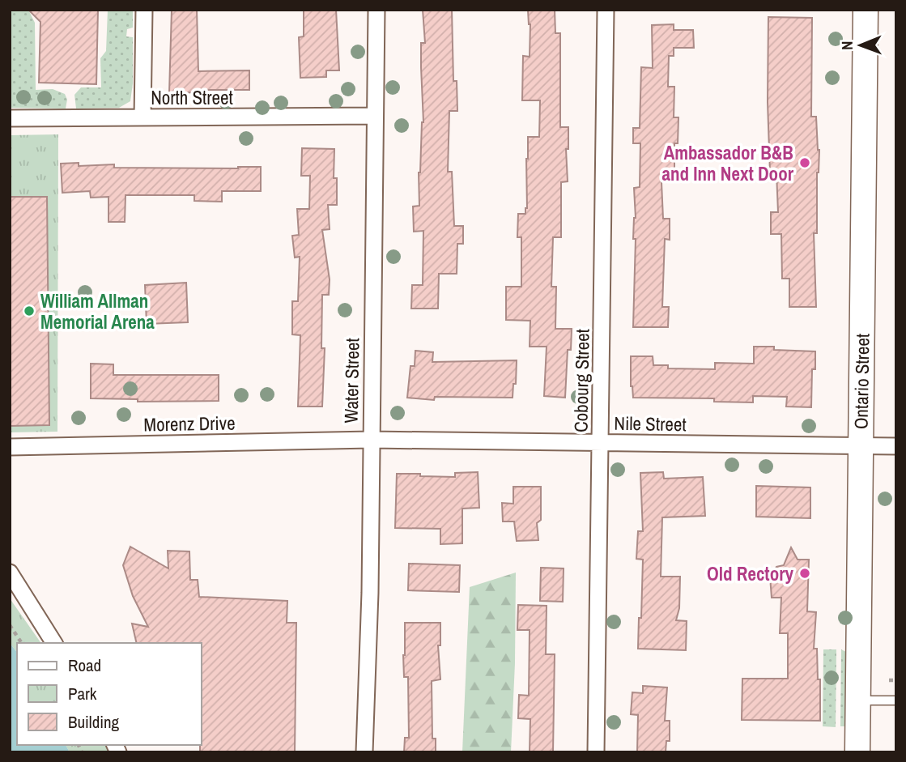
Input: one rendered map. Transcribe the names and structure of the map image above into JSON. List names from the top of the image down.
{
  "streets": {
    "main road": ["Ontario Street"],
    "street": [
      "North Street",
      "Water Street",
      "Cobourg Street",
      "Morenz Drive",
      "Nile Street"
    ]
  },
  "crossings": [
    ["North Street", "Water Street"],
    ["Water Street", "Morenz Drive"],
    ["Water Street", "Nile Street"],
    ["Cobourg Street", "Nile Street"],
    ["Ontario Street", "Nile Street"],
    ["Morenz Drive", "Nile Street"]
  ],
  "places": ["Ambassador B&B and Inn Next Door", "William Allman Memorial Arena", "Old Rectory"],
  "legend": ["Road", "Park", "Building"],
  "north": "left"
}
